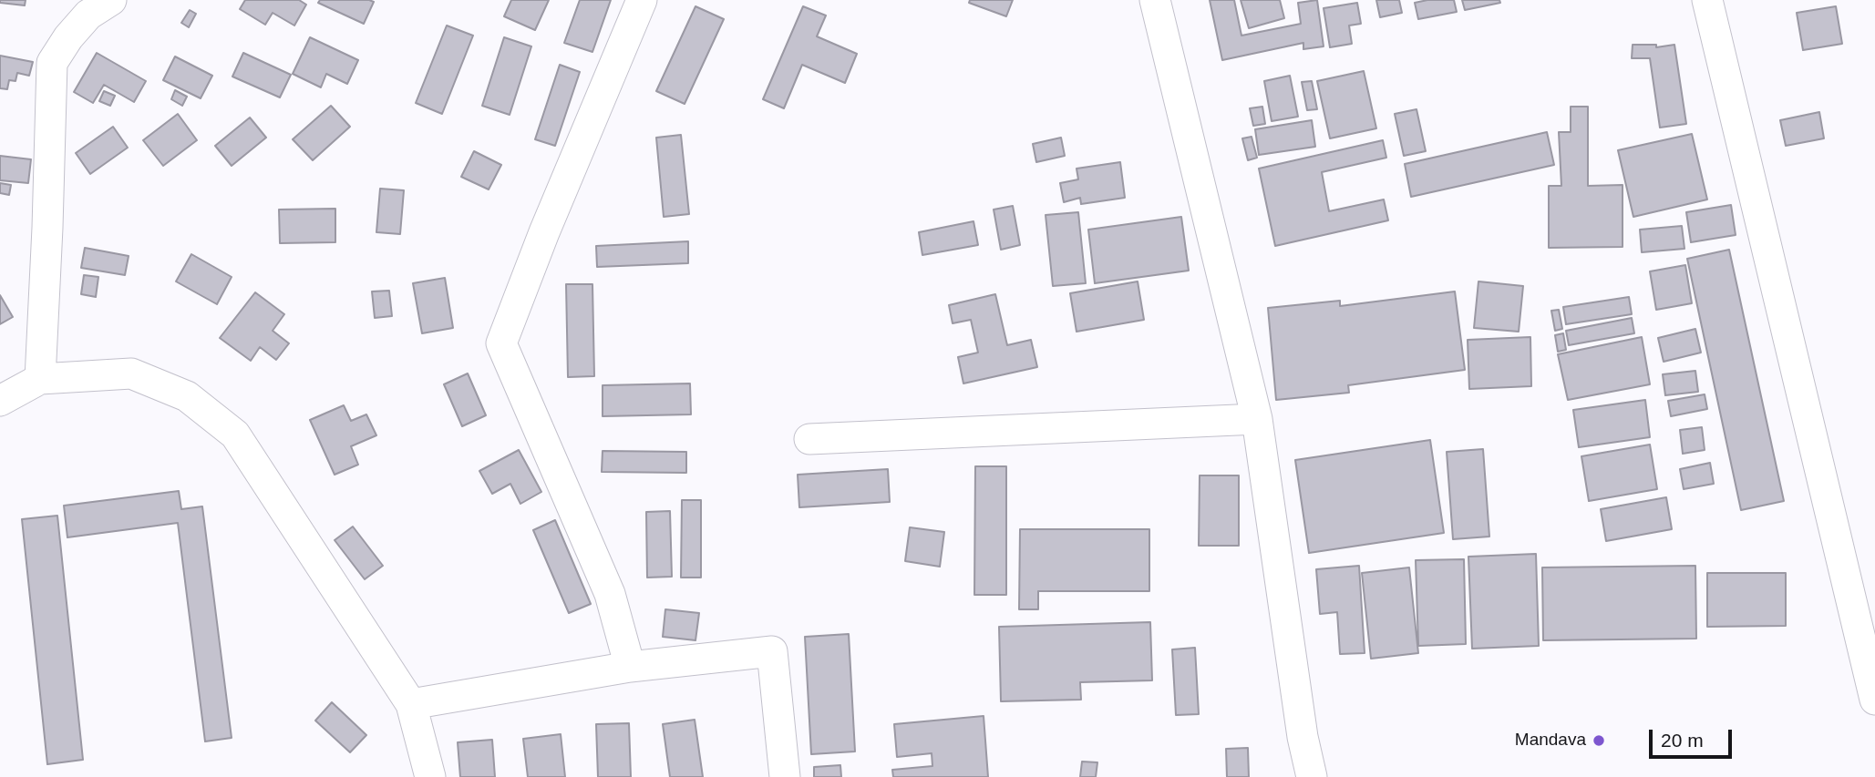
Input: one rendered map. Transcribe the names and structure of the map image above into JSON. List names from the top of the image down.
{
  "places": ["Mandava"],
  "scale_bar": "20 m"
}
